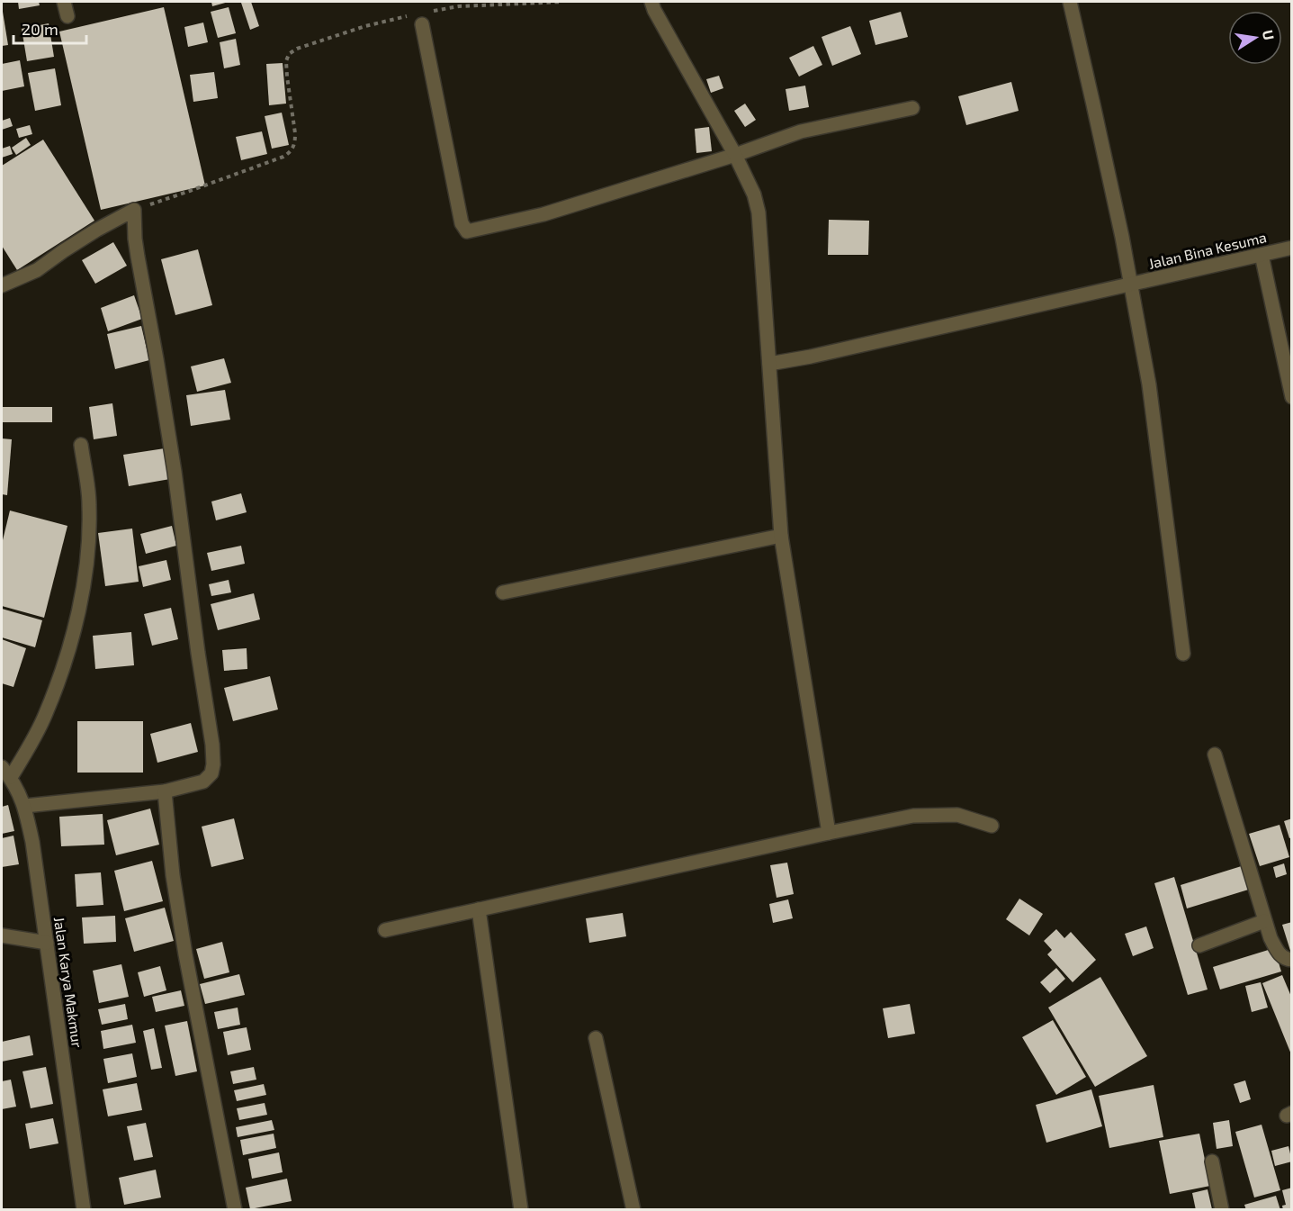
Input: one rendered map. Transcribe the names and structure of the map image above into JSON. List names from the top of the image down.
{
  "streets": {
    "street": ["Jalan Bina Kesuma", "Jalan Karya Makmur"]
  },
  "scale_bar": "20 m",
  "north": "right"
}
